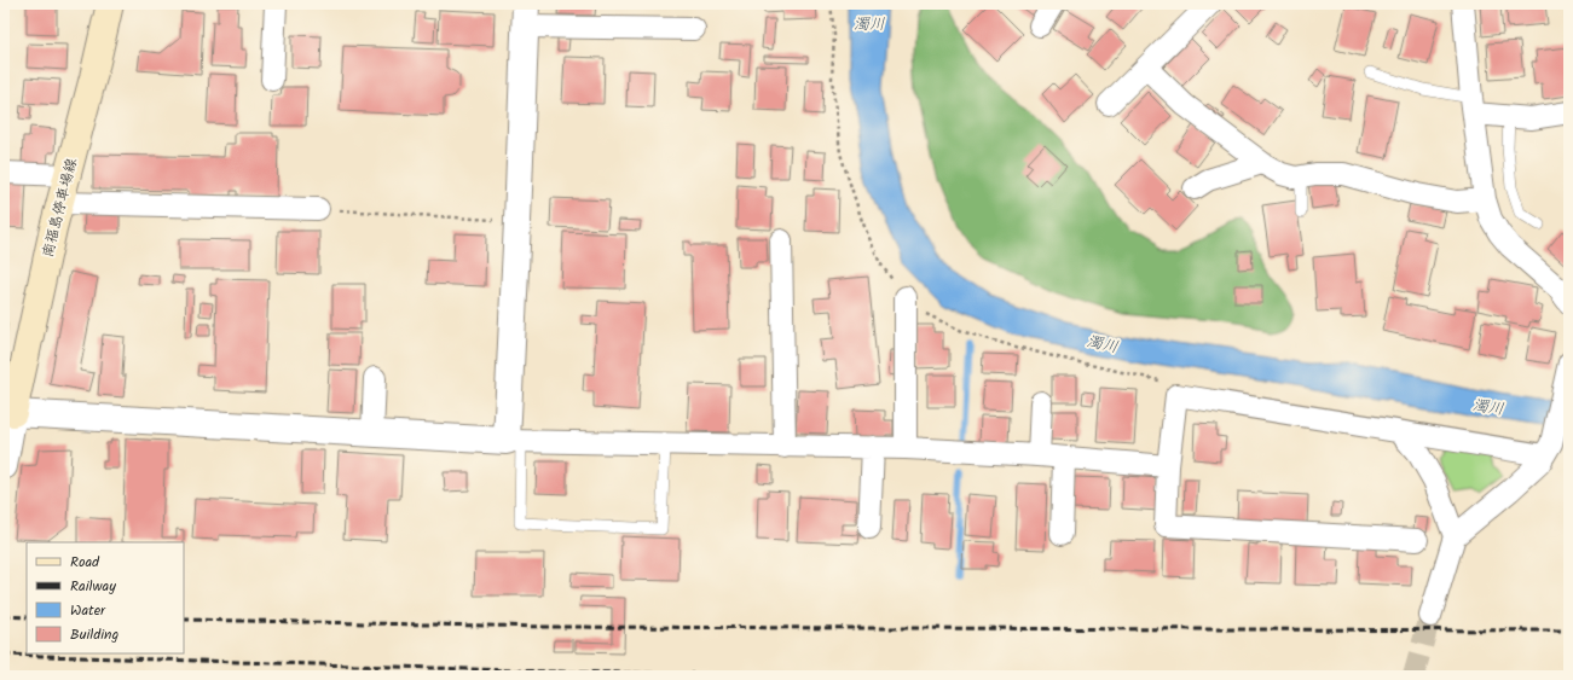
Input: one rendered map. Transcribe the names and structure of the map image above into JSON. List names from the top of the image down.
{
  "streets": {
    "main road": ["南福島停車場線"]
  },
  "water": ["濁川"],
  "legend": [
    "Road",
    "Railway",
    "Water",
    "Building"
  ]
}
